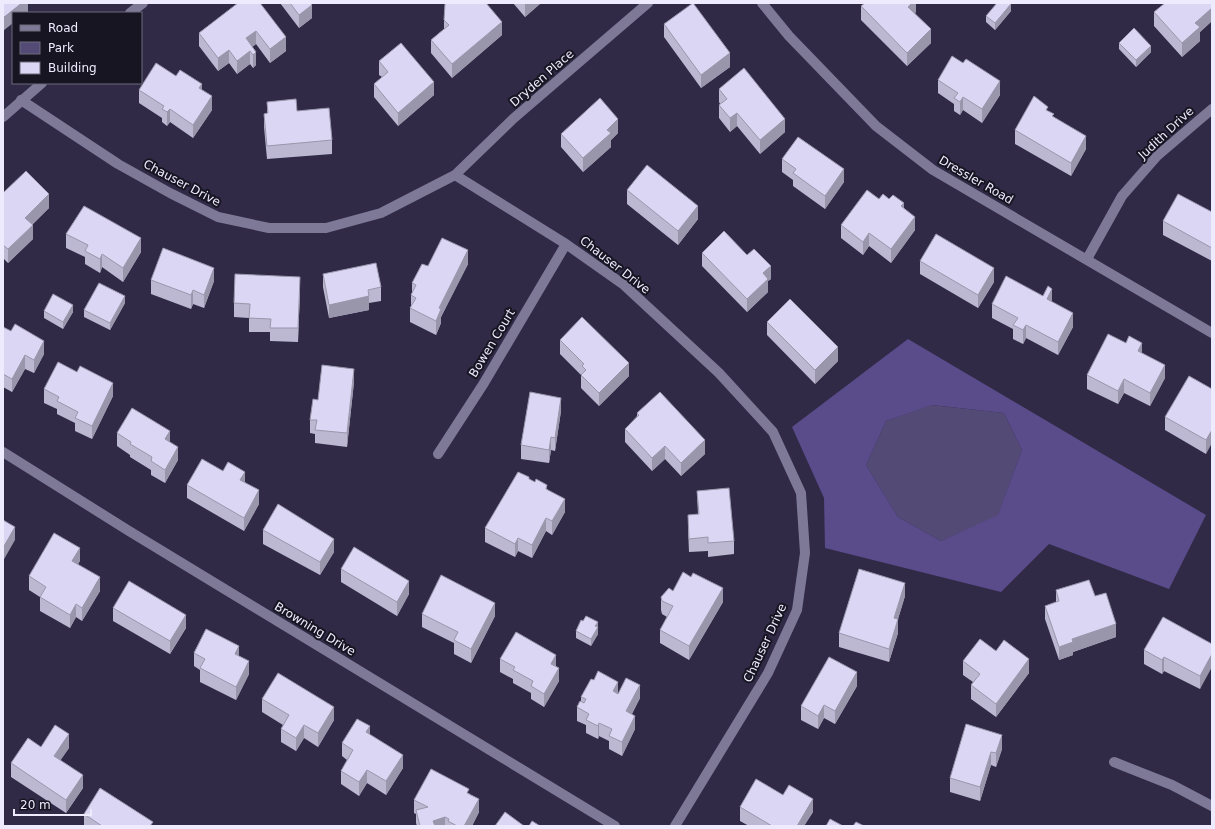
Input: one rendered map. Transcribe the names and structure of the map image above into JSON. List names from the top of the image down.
{
  "streets": {
    "street": [
      "Dryden Place",
      "Judith Drive",
      "Dressler Road",
      "Chauser Drive",
      "Bowen Court",
      "Browning Drive"
    ]
  },
  "crossings": [
    ["Dryden Place", "Chauser Drive"],
    ["Judith Drive", "Dressler Road"],
    ["Chauser Drive", "Bowen Court"]
  ],
  "legend": ["Road", "Park", "Building"],
  "scale_bar": "20 m"
}
